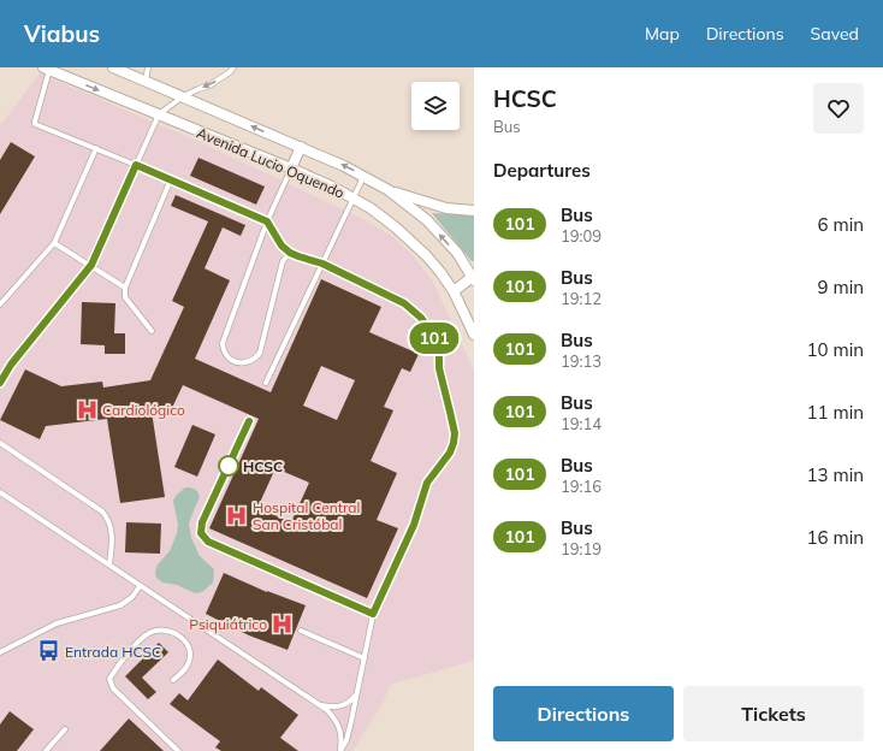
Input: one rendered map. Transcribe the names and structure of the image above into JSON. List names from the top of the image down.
{
  "streets": {
    "street": ["Avenida Lucio Oquendo"]
  },
  "places": {
    "hospital": ["Cardiológico", "Hospital Central San Cristóbal", "Psiquiátrico"],
    "other": ["HCSC"],
    "bus stop": ["Entrada HCSC"]
  },
  "lines": ["bus line 101"],
  "page": {
    "header": "Viabus",
    "nav": ["Map", "Directions", "Saved"],
    "on_map": "101",
    "heading": [
      ["HCSC", "Bus"],
      "Departures"
    ],
    "list": [
      {
        "mark": "101",
        "name": "Bus",
        "note": "19:09",
        "value": "6 min"
      },
      {
        "mark": "101",
        "name": "Bus",
        "note": "19:12",
        "value": "9 min"
      },
      {
        "mark": "101",
        "name": "Bus",
        "note": "19:13",
        "value": "10 min"
      },
      {
        "mark": "101",
        "name": "Bus",
        "note": "19:14",
        "value": "11 min"
      },
      {
        "mark": "101",
        "name": "Bus",
        "note": "19:16",
        "value": "13 min"
      },
      {
        "mark": "101",
        "name": "Bus",
        "note": "19:19",
        "value": "16 min"
      }
    ],
    "buttons": ["Directions", "Tickets"]
  }
}
